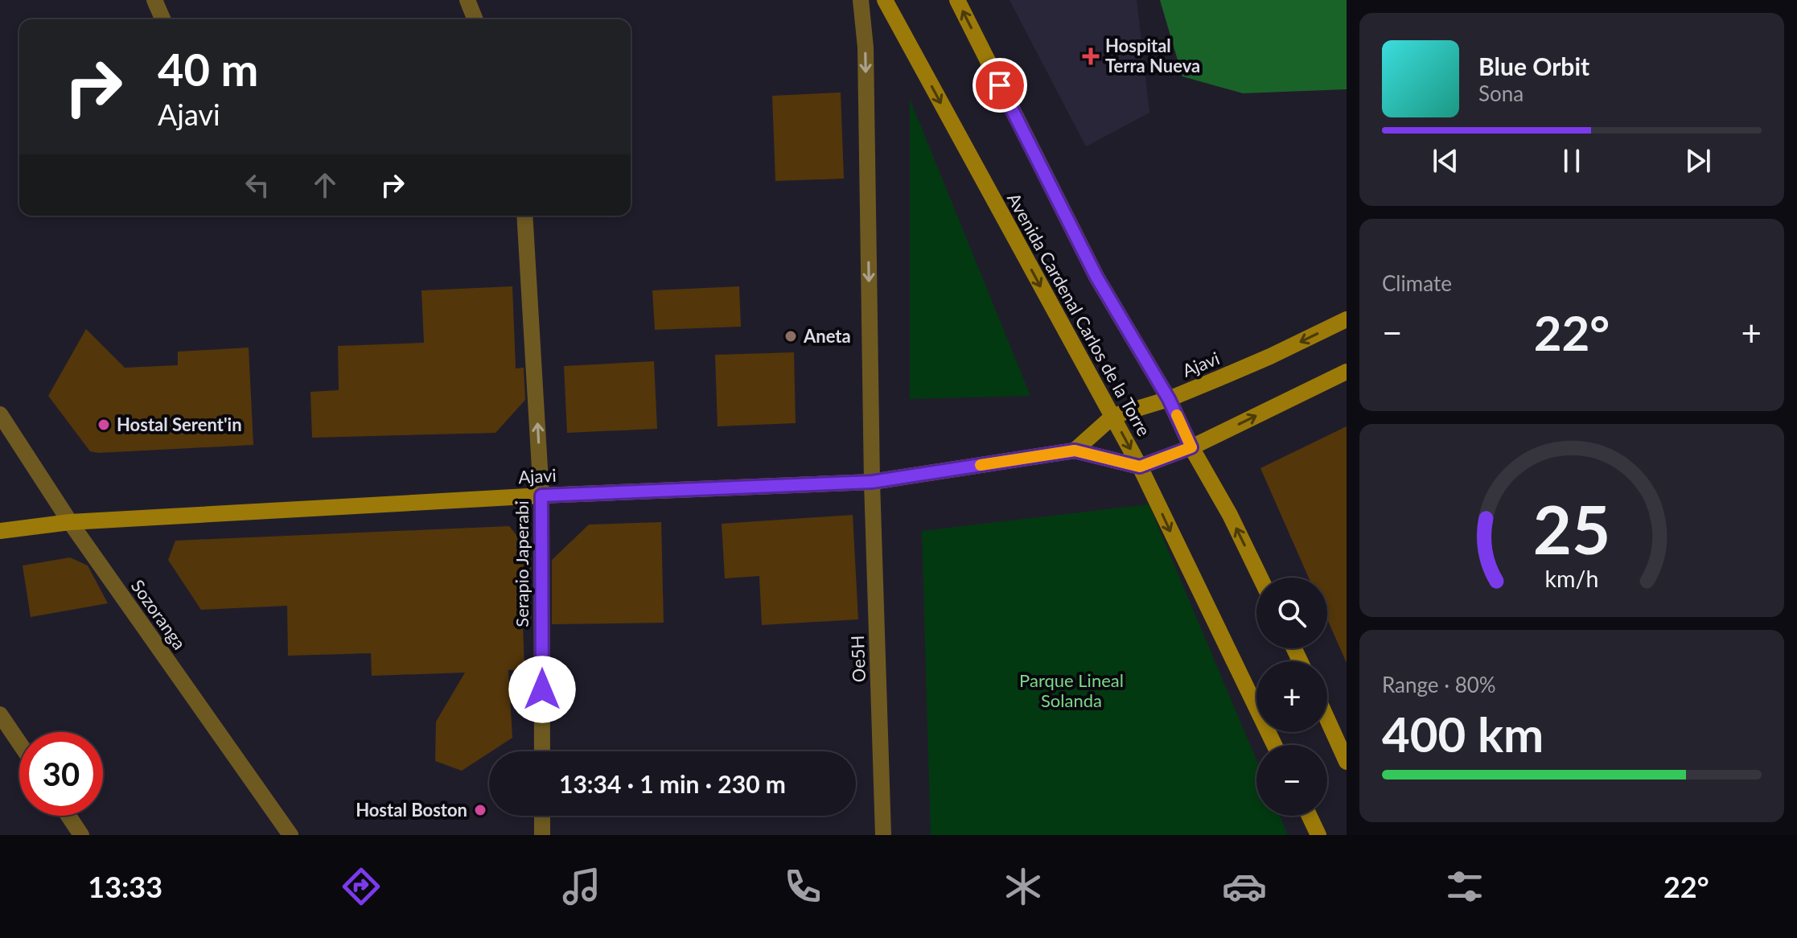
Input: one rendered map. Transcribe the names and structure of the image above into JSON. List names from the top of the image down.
{
  "streets": {
    "street": [
      "Avenida Cardenal Carlos de la Torre",
      "Ajavi",
      "Serapio Japerabi",
      "Sozoranga",
      "Oe5H"
    ]
  },
  "crossings": [
    ["Avenida Cardenal Carlos de la Torre", "Ajavi"],
    ["Ajavi", "Serapio Japerabi"],
    ["Ajavi", "Sozoranga"],
    ["Ajavi", "Oe5H"]
  ],
  "one_way": ["Serapio Japerabi", "Oe5H"],
  "parks": ["Parque Lineal Solanda"],
  "places": {
    "health": ["Hospital Terra Nueva"],
    "other": ["Aneta", "Hostal Serent'in", "Hostal Boston"]
  },
  "page": {
    "turn": ["40 m", "Ajavi"],
    "song": ["Blue Orbit", "Sona"],
    "tile": [
      "Climate",
      ["Range · 80%", "400 km"]
    ],
    "heat": ["−", "22°", "+"],
    "map_buttons": ["+", "−"],
    "limit": "30",
    "trip": "13:34 · 1 min · 230 m",
    "tabs": ["13:33", "22°"],
    "gauge": ["25", "km/h"]
  }
}
